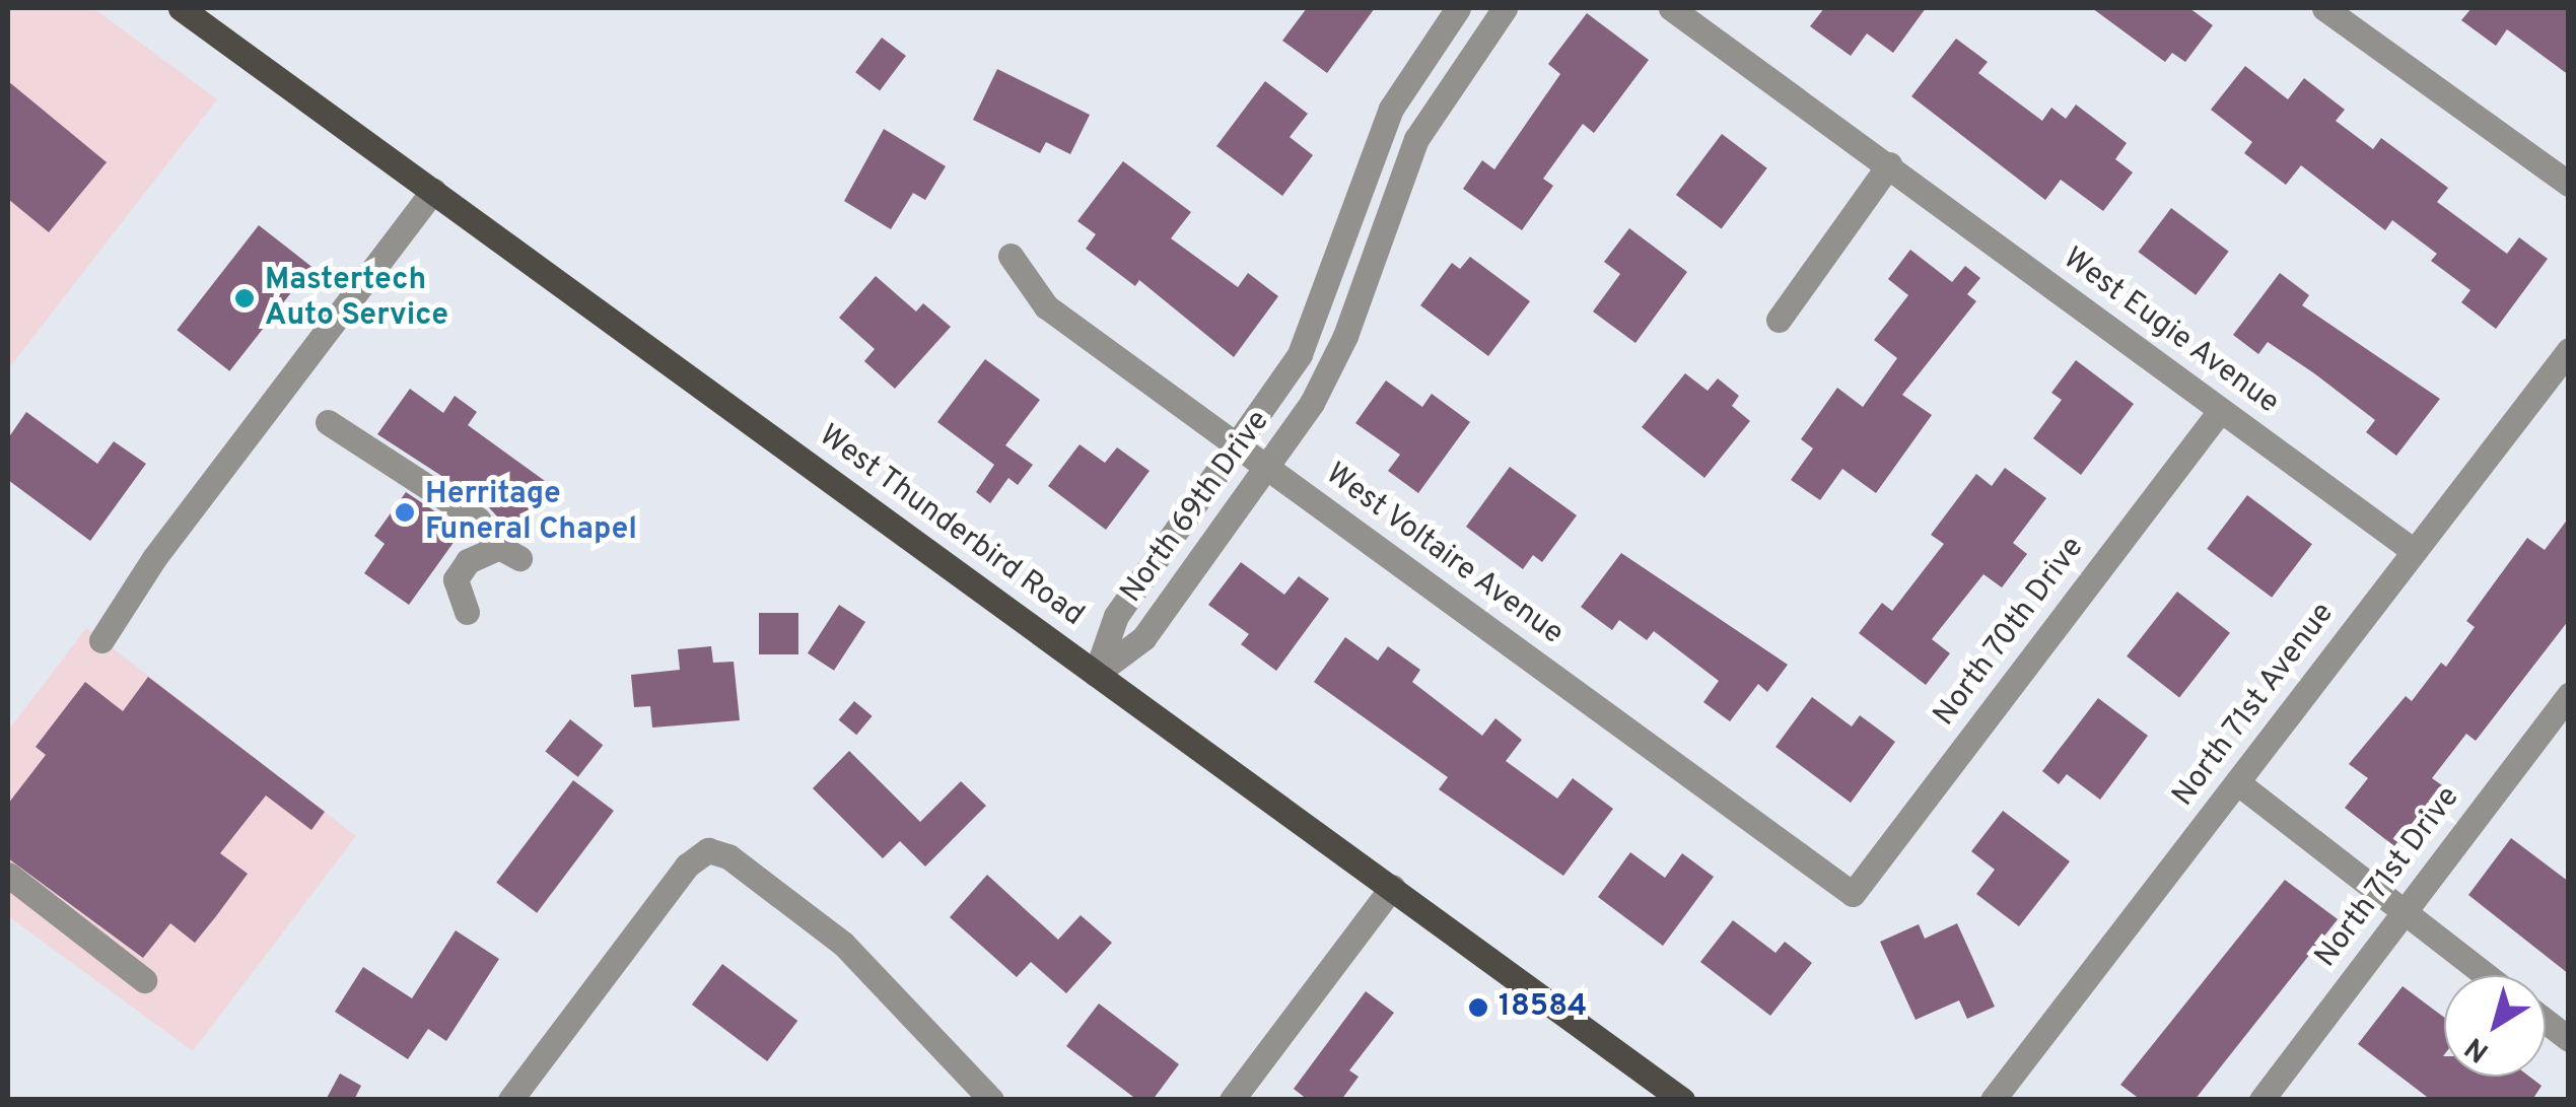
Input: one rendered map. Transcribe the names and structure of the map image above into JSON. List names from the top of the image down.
{
  "streets": {
    "main road": ["West Thunderbird Road"],
    "street": [
      "West Eugie Avenue",
      "North 69th Drive",
      "West Voltaire Avenue",
      "North 70th Drive",
      "North 71st Avenue",
      "North 71st Drive"
    ]
  },
  "crossings": [
    ["West Eugie Avenue", "North 70th Drive"],
    ["West Eugie Avenue", "North 71st Avenue"],
    ["North 69th Drive", "West Thunderbird Road"],
    ["North 69th Drive", "West Voltaire Avenue"],
    ["West Voltaire Avenue", "North 70th Drive"]
  ],
  "places": ["Mastertech Auto Service", "Herritage Funeral Chapel", "18584"],
  "north": "bottom left"
}
